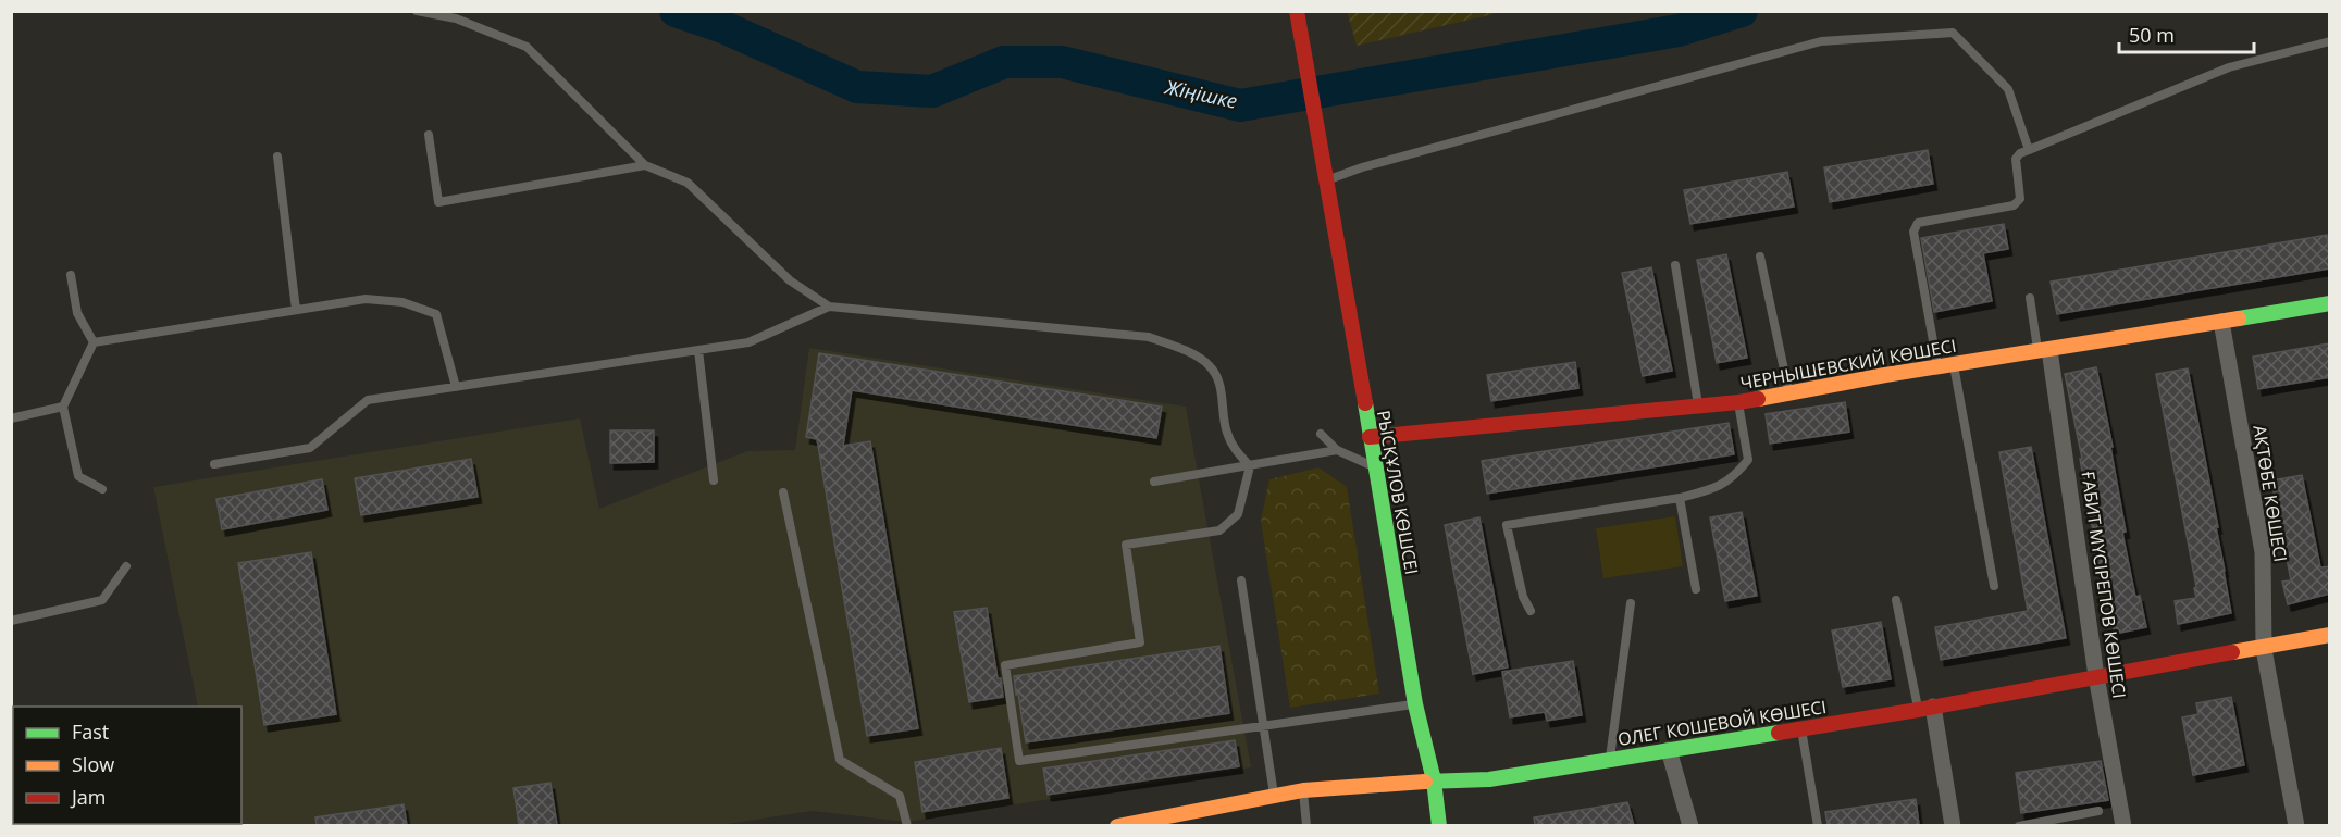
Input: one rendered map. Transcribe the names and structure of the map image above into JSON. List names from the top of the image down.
{
  "streets": {
    "street": [
      "ЧЕРНЫШЕВСКИЙ КӨШЕСІ",
      "РЫСҚҰЛОВ КӨШСЕІ",
      "АҚТӨБЕ КӨШЕСІ",
      "ҒАБИТ МҮСІРЕПОВ КӨШЕСІ",
      "ОЛЕГ КОШЕВОЙ КӨШЕСІ"
    ]
  },
  "crossings": [
    ["ЧЕРНЫШЕВСКИЙ КӨШЕСІ", "РЫСҚҰЛОВ КӨШСЕІ"],
    ["ЧЕРНЫШЕВСКИЙ КӨШЕСІ", "АҚТӨБЕ КӨШЕСІ"],
    ["ЧЕРНЫШЕВСКИЙ КӨШЕСІ", "ҒАБИТ МҮСІРЕПОВ КӨШЕСІ"],
    ["РЫСҚҰЛОВ КӨШСЕІ", "ОЛЕГ КОШЕВОЙ КӨШЕСІ"],
    ["АҚТӨБЕ КӨШЕСІ", "ОЛЕГ КОШЕВОЙ КӨШЕСІ"],
    ["ҒАБИТ МҮСІРЕПОВ КӨШЕСІ", "ОЛЕГ КОШЕВОЙ КӨШЕСІ"]
  ],
  "water": ["Жіңішке"],
  "legend": ["Fast", "Slow", "Jam"],
  "scale_bar": "50 m"
}
